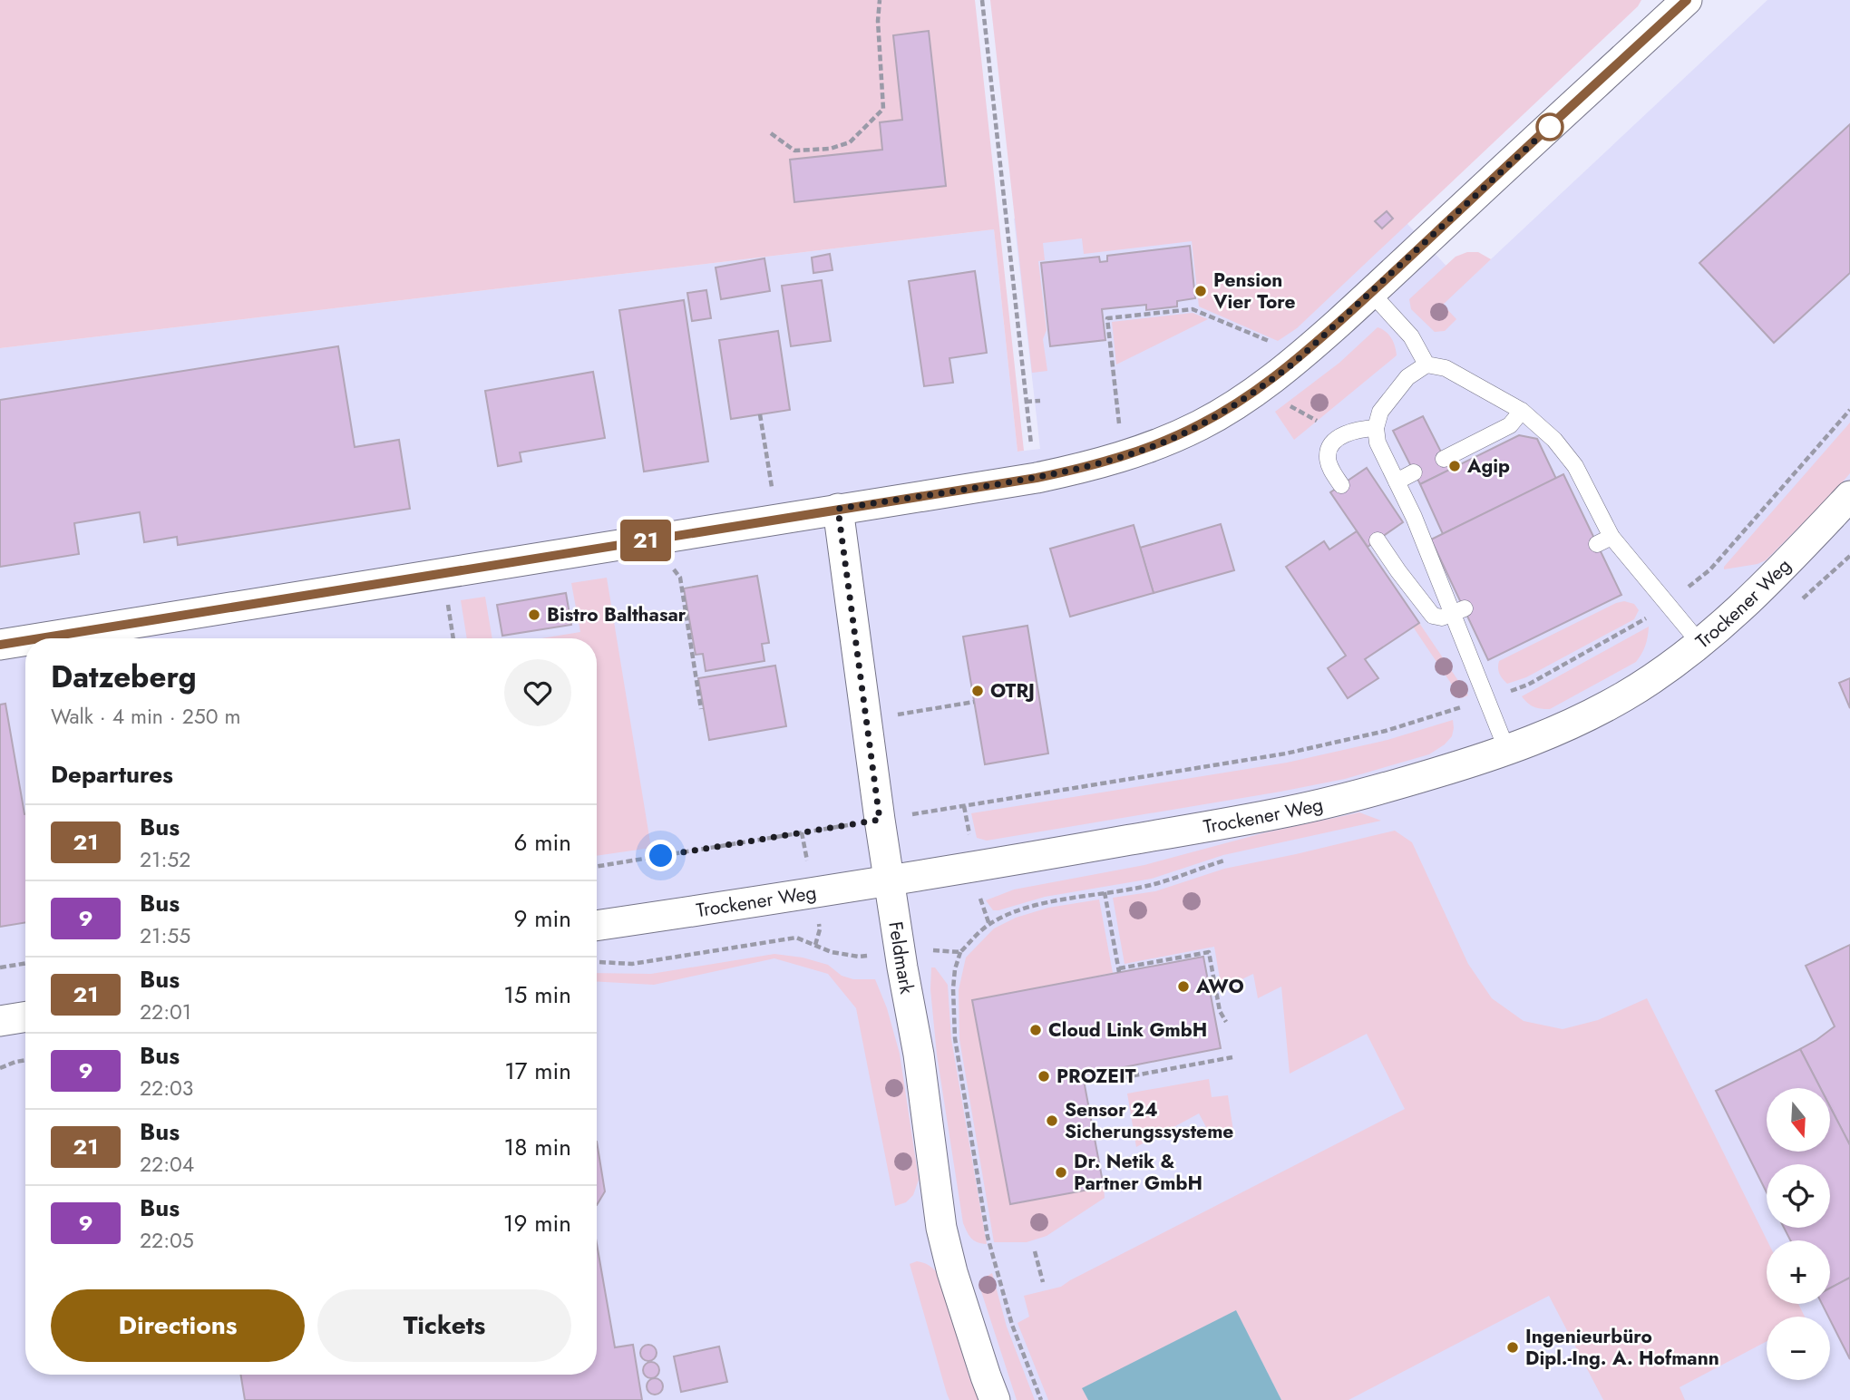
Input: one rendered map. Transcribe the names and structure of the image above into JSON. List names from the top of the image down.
{
  "streets": {
    "street": ["Trockener Weg", "Feldmark"]
  },
  "crossings": [
    ["Trockener Weg", "Feldmark"]
  ],
  "places": [
    "Pension Vier Tore",
    "Agip",
    "Bistro Balthasar",
    "OTRJ",
    "AWO",
    "Cloud Link GmbH",
    "PROZEIT",
    "Sensor 24 Sicherungssysteme",
    "Dr. Netik & Partner GmbH",
    "Ingenieurbüro Dipl.-Ing. A. Hofmann"
  ],
  "lines": ["bus line 21"],
  "north": "bottom",
  "page": {
    "on_map": "21",
    "heading": [
      ["Datzeberg", "Walk · 4 min · 250 m"],
      "Departures"
    ],
    "list": [
      {
        "mark": "21",
        "name": "Bus",
        "note": "21:52",
        "value": "6 min"
      },
      {
        "mark": "9",
        "name": "Bus",
        "note": "21:55",
        "value": "9 min"
      },
      {
        "mark": "21",
        "name": "Bus",
        "note": "22:01",
        "value": "15 min"
      },
      {
        "mark": "9",
        "name": "Bus",
        "note": "22:03",
        "value": "17 min"
      },
      {
        "mark": "21",
        "name": "Bus",
        "note": "22:04",
        "value": "18 min"
      },
      {
        "mark": "9",
        "name": "Bus",
        "note": "22:05",
        "value": "19 min"
      }
    ],
    "map_buttons": ["+", "−"],
    "buttons": ["Directions", "Tickets"]
  }
}
